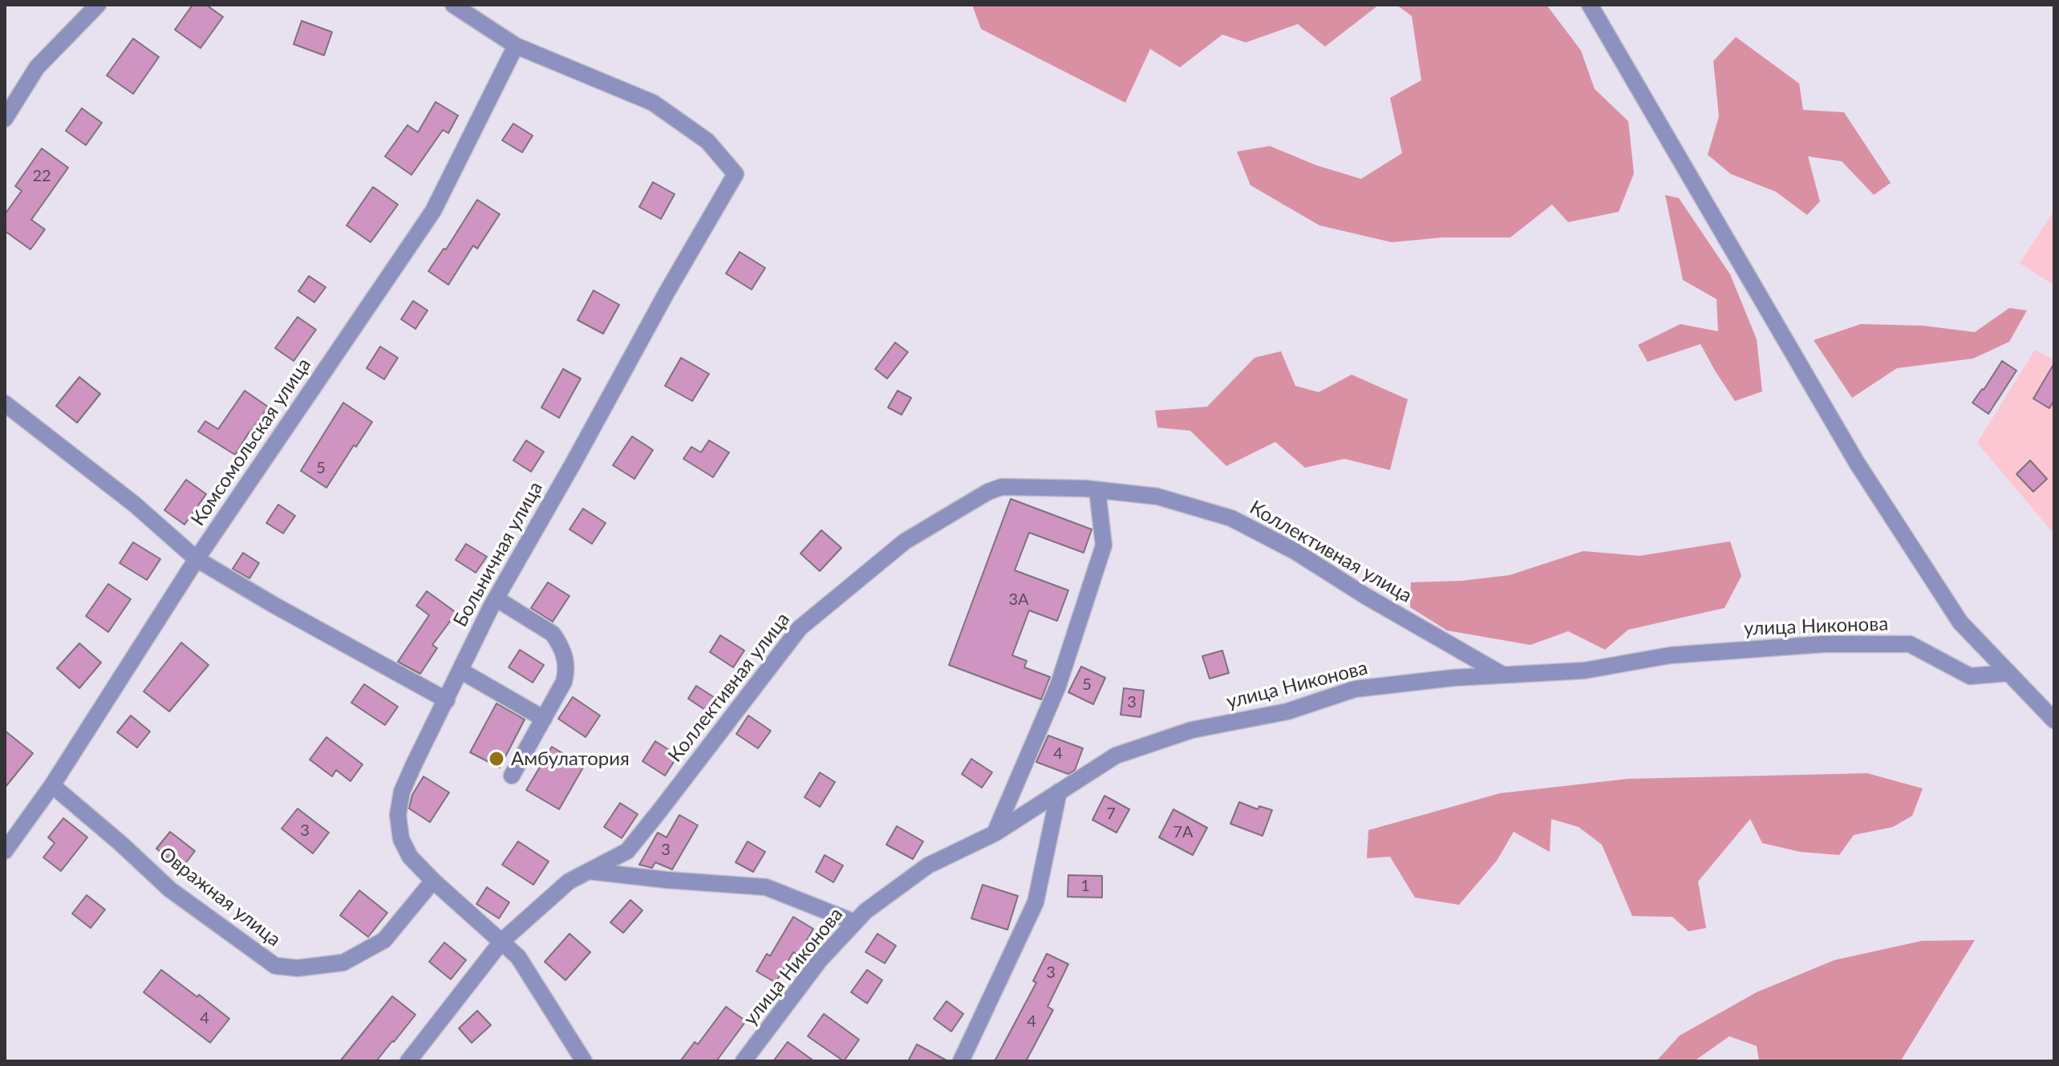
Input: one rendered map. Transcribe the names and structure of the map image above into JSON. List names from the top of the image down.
{
  "streets": {
    "street": [
      "Комсомольская улица",
      "Коллективная улица",
      "Больничная улица",
      "улица Никонова",
      "Овражная улица"
    ]
  },
  "crossings": [
    ["Комсомольская улица", "Больничная улица"],
    ["Комсомольская улица", "Овражная улица"],
    ["Коллективная улица", "Больничная улица"],
    ["Коллективная улица", "улица Никонова"],
    ["Больничная улица", "Овражная улица"]
  ],
  "places": ["Амбулатория"],
  "house_numbers": [
    "22",
    "5",
    "3А",
    "5",
    "3",
    "4",
    "7",
    "3",
    "7А",
    "3",
    "1",
    "3",
    "4",
    "4"
  ]
}
